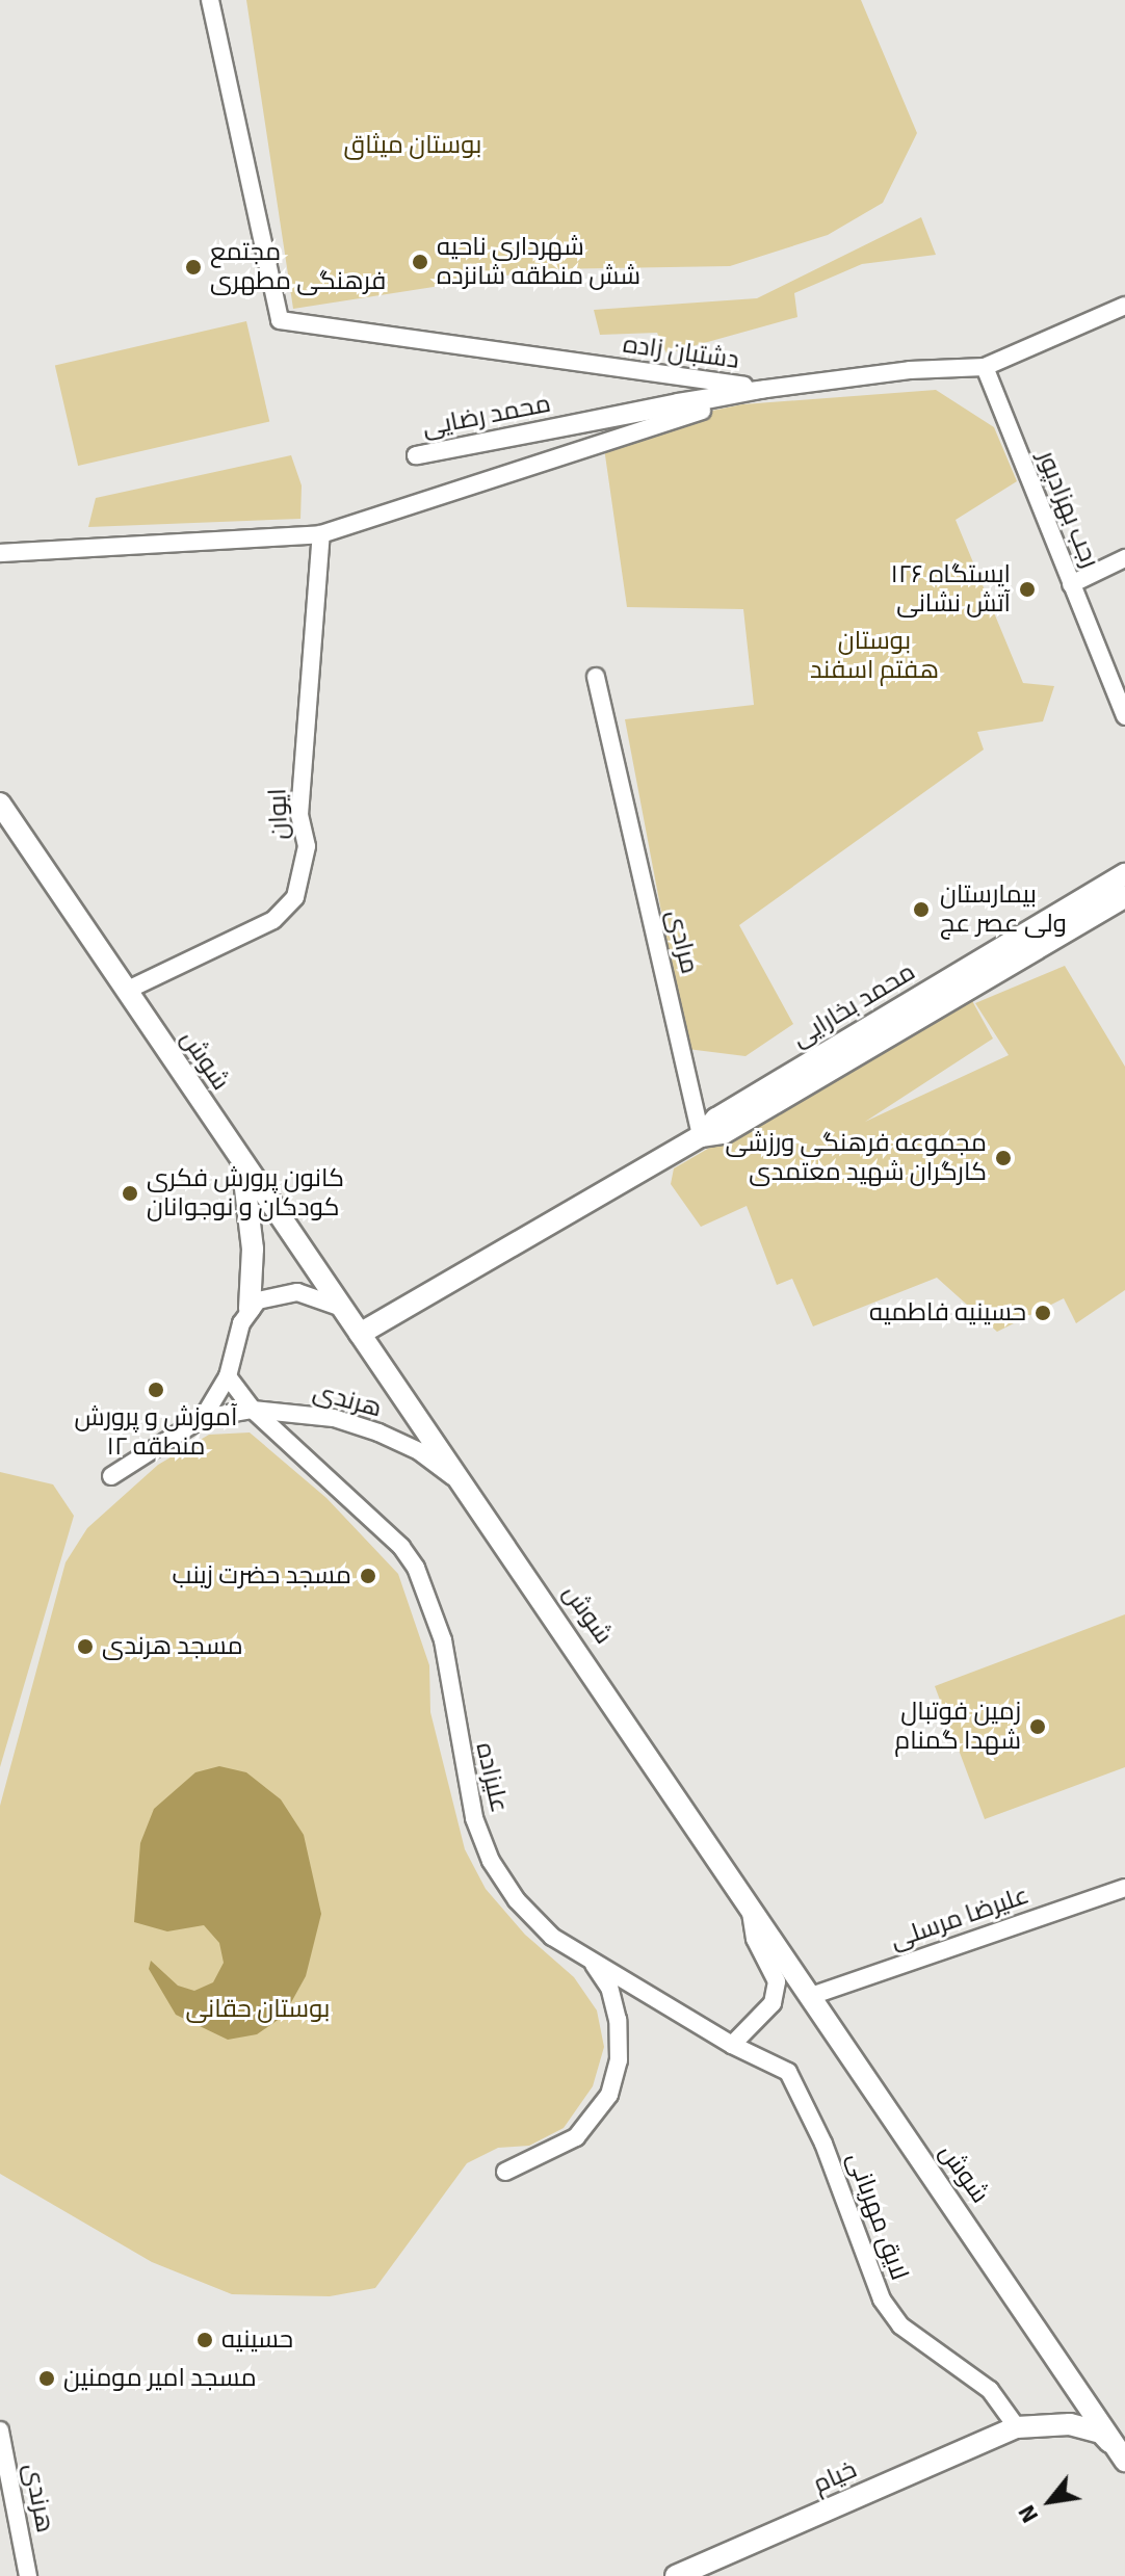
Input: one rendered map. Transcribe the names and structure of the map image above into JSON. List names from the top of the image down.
{
  "streets": {
    "main road": ["محمد بخارایی", "شوش", "خیام"],
    "street": [
      "دشتبان زاده",
      "محمد رضایی",
      "رجب بهزادپور",
      "ایوان",
      "مرادی",
      "هرندی",
      "علیزاده",
      "علیرضا مرسلی",
      "لایق مهربانی"
    ]
  },
  "crossings": [
    ["دشتبان زاده", "محمد رضایی"],
    ["دشتبان زاده", "ایوان"],
    ["محمد رضایی", "رجب بهزادپور"],
    ["ایوان", "شوش"],
    ["مرادی", "محمد بخارایی"],
    ["محمد بخارایی", "شوش"],
    ["شوش", "هرندی"],
    ["شوش", "علیرضا مرسلی"],
    ["هرندی", "علیزاده"],
    ["علیزاده", "لایق مهربانی"],
    ["لایق مهربانی", "خیام"]
  ],
  "parks": ["بوستان میثاق", "بوستان هفتم اسفند", "بوستان حقانی"],
  "places": [
    "شهرداری ناحیه شش منطقه شانزده",
    "مجتمع فرهنگی مطهری",
    "ایستگاه ۱۲۶ آتش نشانی",
    "بیمارستان ولی عصر عج",
    "مجموعه فرهنگی ورزشی کارگران شهید معتمدی",
    "کانون پرورش فکری کودکان و نوجوانان",
    "حسینیه فاطمیه",
    "آموزش و پرورش منطقه ۱۲",
    "مسجد حضرت زینب",
    "مسجد هرندی",
    "زمین فوتبال شهدا گمنام",
    "حسینیه",
    "مسجد امیر مومنین"
  ],
  "north": "bottom left"
}
